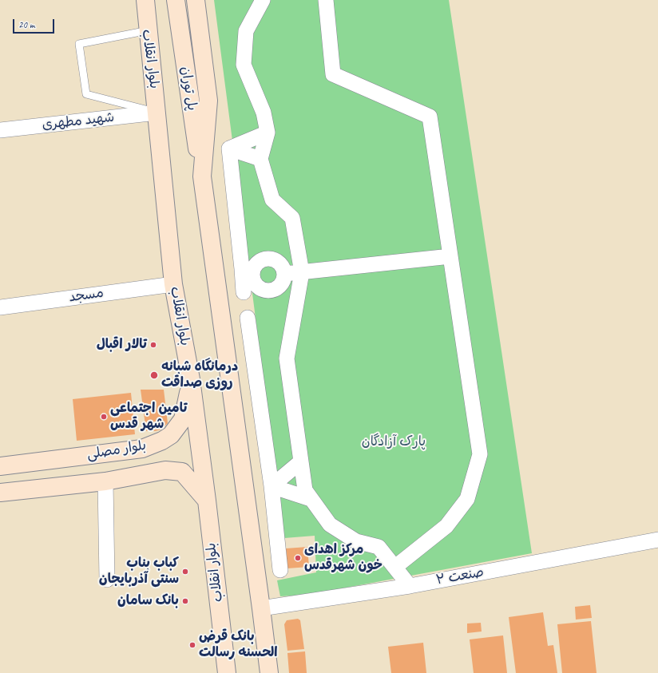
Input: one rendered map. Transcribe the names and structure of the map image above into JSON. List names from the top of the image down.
{
  "streets": {
    "main road": ["بلوار انقلاب", "پل توران", "بلوار مصلی"],
    "street": ["شهید مطهری", "مسجد", "صنعت ۲"]
  },
  "crossings": [
    ["بلوار انقلاب", "شهید مطهری"],
    ["بلوار انقلاب", "مسجد"],
    ["بلوار انقلاب", "بلوار مصلی"]
  ],
  "parks": ["پارک آزادگان"],
  "places": [
    "تالار اقبال",
    "درمانگاه شبانه روزی صداقت",
    "تامین اجتماعی شهر قدس",
    "مرکز اهدای خون شهرقدس",
    "کباب بناب سنتی آذربایجان",
    "بانک سامان",
    "بانک قرض الحسنه رسالت"
  ],
  "scale_bar": "20 m"
}
